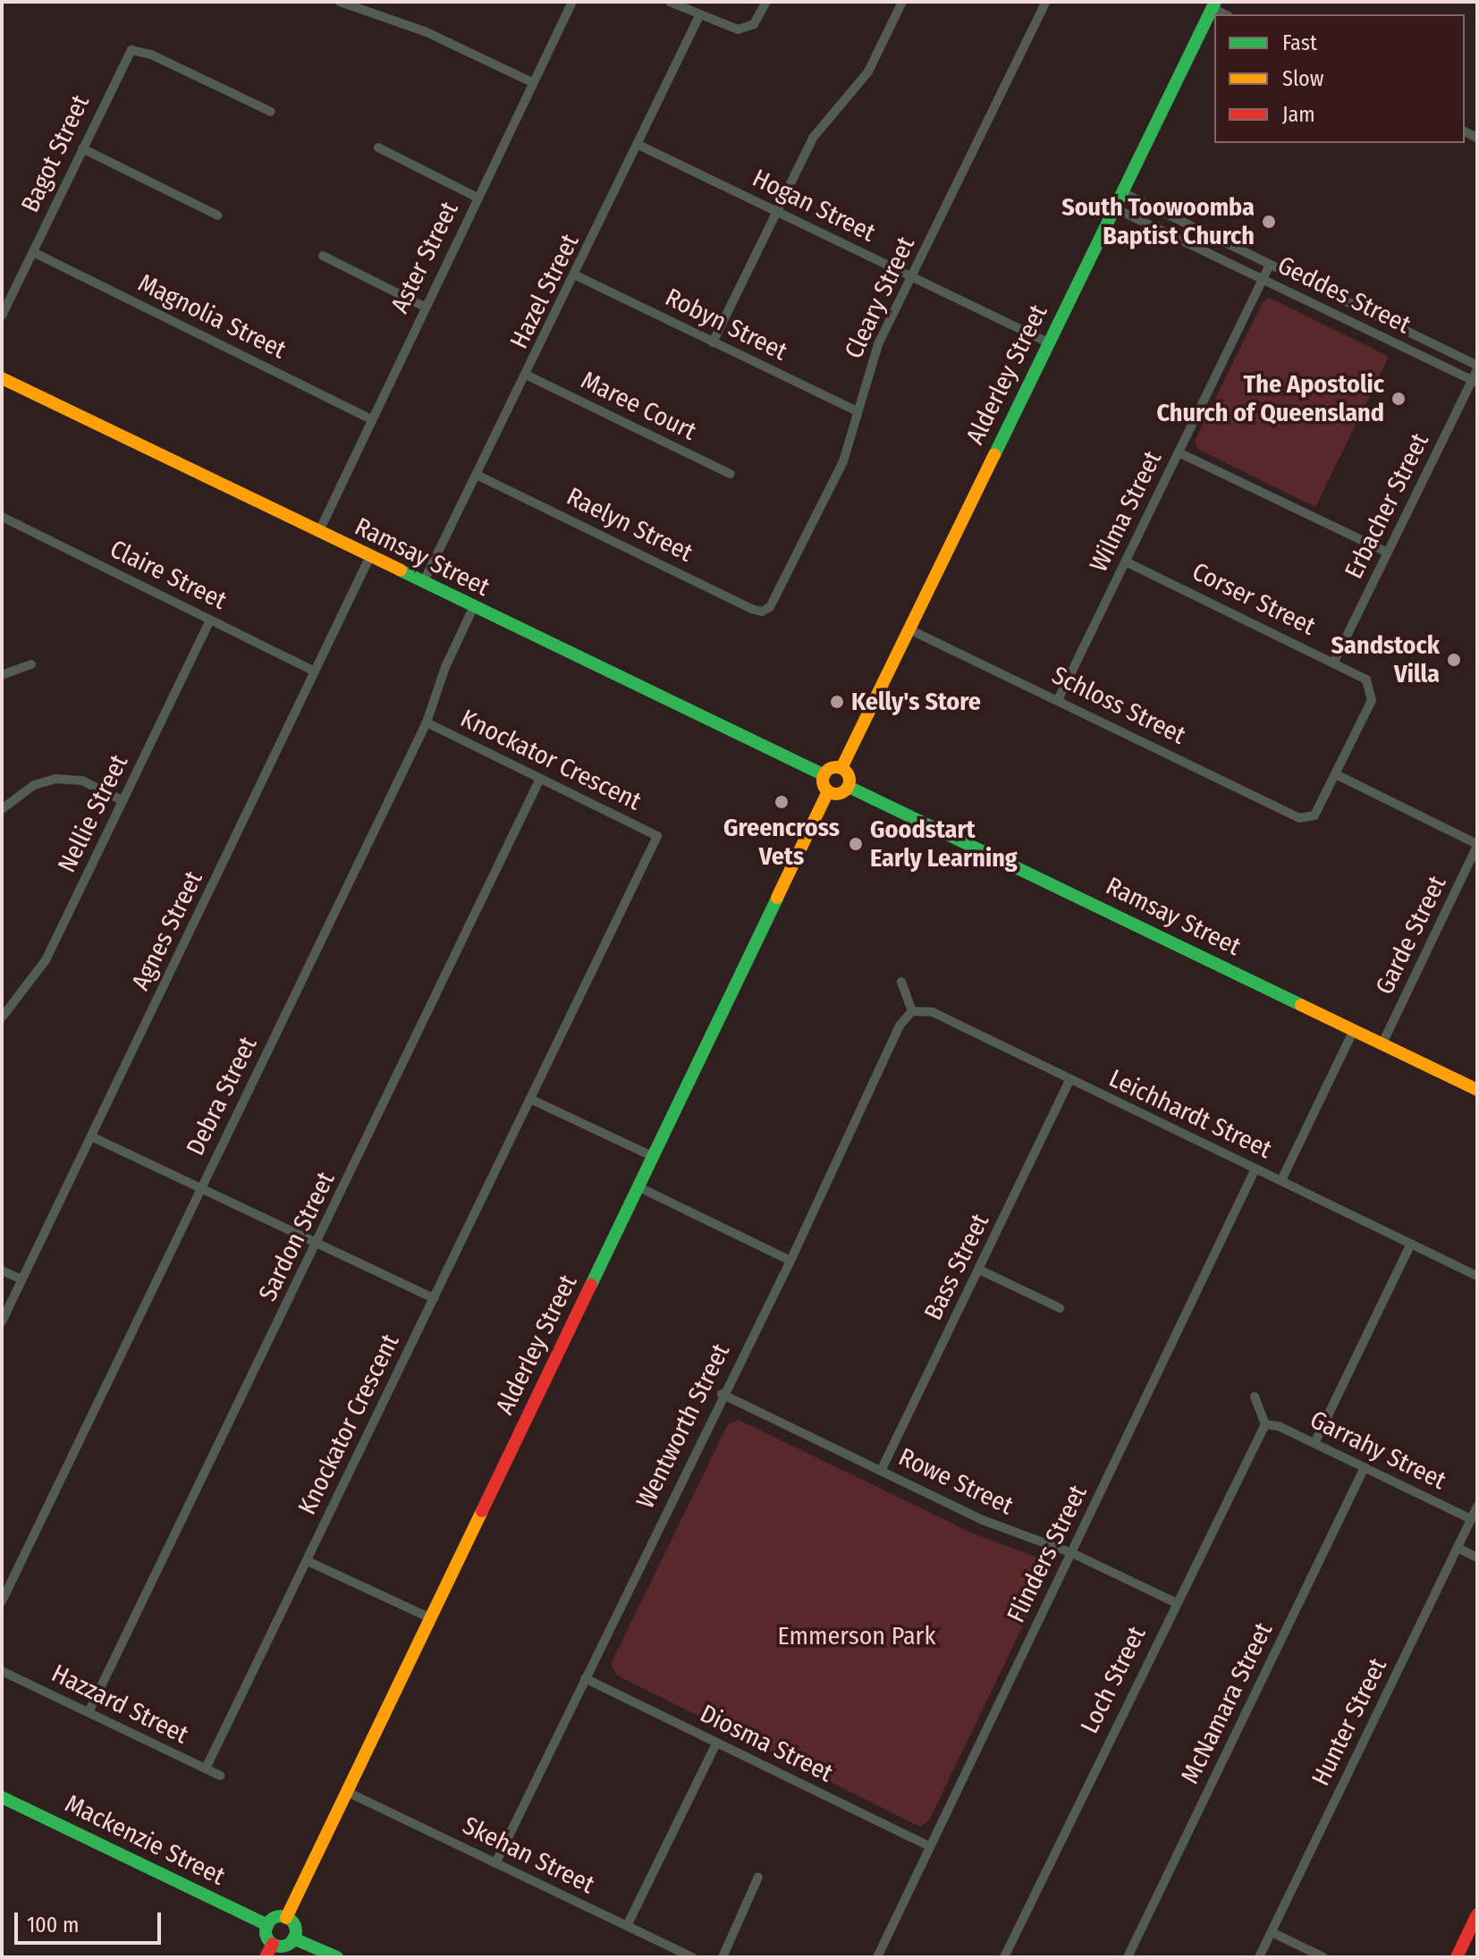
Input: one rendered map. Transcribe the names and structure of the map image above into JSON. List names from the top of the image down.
{
  "streets": {
    "street": [
      "Bagot Street",
      "Hogan Street",
      "Aster Street",
      "Hazel Street",
      "Geddes Street",
      "Cleary Street",
      "Magnolia Street",
      "Robyn Street",
      "Alderley Street",
      "Maree Court",
      "Erbacher Street",
      "Wilma Street",
      "Raelyn Street",
      "Ramsay Street",
      "Claire Street",
      "Corser Street",
      "Schloss Street",
      "Knockator Crescent",
      "Nellie Street",
      "Agnes Street",
      "Garde Street",
      "Debra Street",
      "Leichhardt Street",
      "Sardon Street",
      "Bass Street",
      "Wentworth Street",
      "Garrahy Street",
      "Rowe Street",
      "Flinders Street",
      "Loch Street",
      "McNamara Street",
      "Hazzard Street",
      "Hunter Street",
      "Diosma Street",
      "Mackenzie Street",
      "Skehan Street"
    ]
  },
  "crossings": [
    ["Bagot Street", "Magnolia Street"],
    ["Hogan Street", "Hazel Street"],
    ["Hogan Street", "Cleary Street"],
    ["Hogan Street", "Alderley Street"],
    ["Aster Street", "Magnolia Street"],
    ["Aster Street", "Ramsay Street"],
    ["Hazel Street", "Robyn Street"],
    ["Hazel Street", "Maree Court"],
    ["Hazel Street", "Raelyn Street"],
    ["Hazel Street", "Ramsay Street"],
    ["Geddes Street", "Alderley Street"],
    ["Geddes Street", "Erbacher Street"],
    ["Geddes Street", "Wilma Street"],
    ["Cleary Street", "Robyn Street"],
    ["Cleary Street", "Raelyn Street"],
    ["Alderley Street", "Ramsay Street"],
    ["Alderley Street", "Schloss Street"],
    ["Alderley Street", "Mackenzie Street"],
    ["Alderley Street", "Skehan Street"],
    ["Erbacher Street", "Corser Street"],
    ["Wilma Street", "Corser Street"],
    ["Wilma Street", "Schloss Street"],
    ["Ramsay Street", "Agnes Street"],
    ["Ramsay Street", "Garde Street"],
    ["Ramsay Street", "Debra Street"],
    ["Claire Street", "Nellie Street"],
    ["Claire Street", "Agnes Street"],
    ["Corser Street", "Schloss Street"],
    ["Knockator Crescent", "Debra Street"],
    ["Knockator Crescent", "Sardon Street"],
    ["Knockator Crescent", "Hazzard Street"],
    ["Leichhardt Street", "Bass Street"],
    ["Leichhardt Street", "Wentworth Street"],
    ["Leichhardt Street", "Flinders Street"],
    ["Sardon Street", "Hazzard Street"],
    ["Bass Street", "Rowe Street"],
    ["Wentworth Street", "Rowe Street"],
    ["Wentworth Street", "Diosma Street"],
    ["Wentworth Street", "Skehan Street"],
    ["Garrahy Street", "Loch Street"],
    ["Garrahy Street", "McNamara Street"],
    ["Garrahy Street", "Hunter Street"],
    ["Rowe Street", "Flinders Street"],
    ["Rowe Street", "Loch Street"],
    ["Flinders Street", "Diosma Street"]
  ],
  "parks": ["Emmerson Park"],
  "places": [
    "South Toowoomba Baptist Church",
    "The Apostolic Church of Queensland",
    "Sandstock Villa",
    "Kelly's Store",
    "Greencross Vets",
    "Goodstart Early Learning"
  ],
  "legend": ["Fast", "Slow", "Jam"],
  "scale_bar": "100 m"
}
